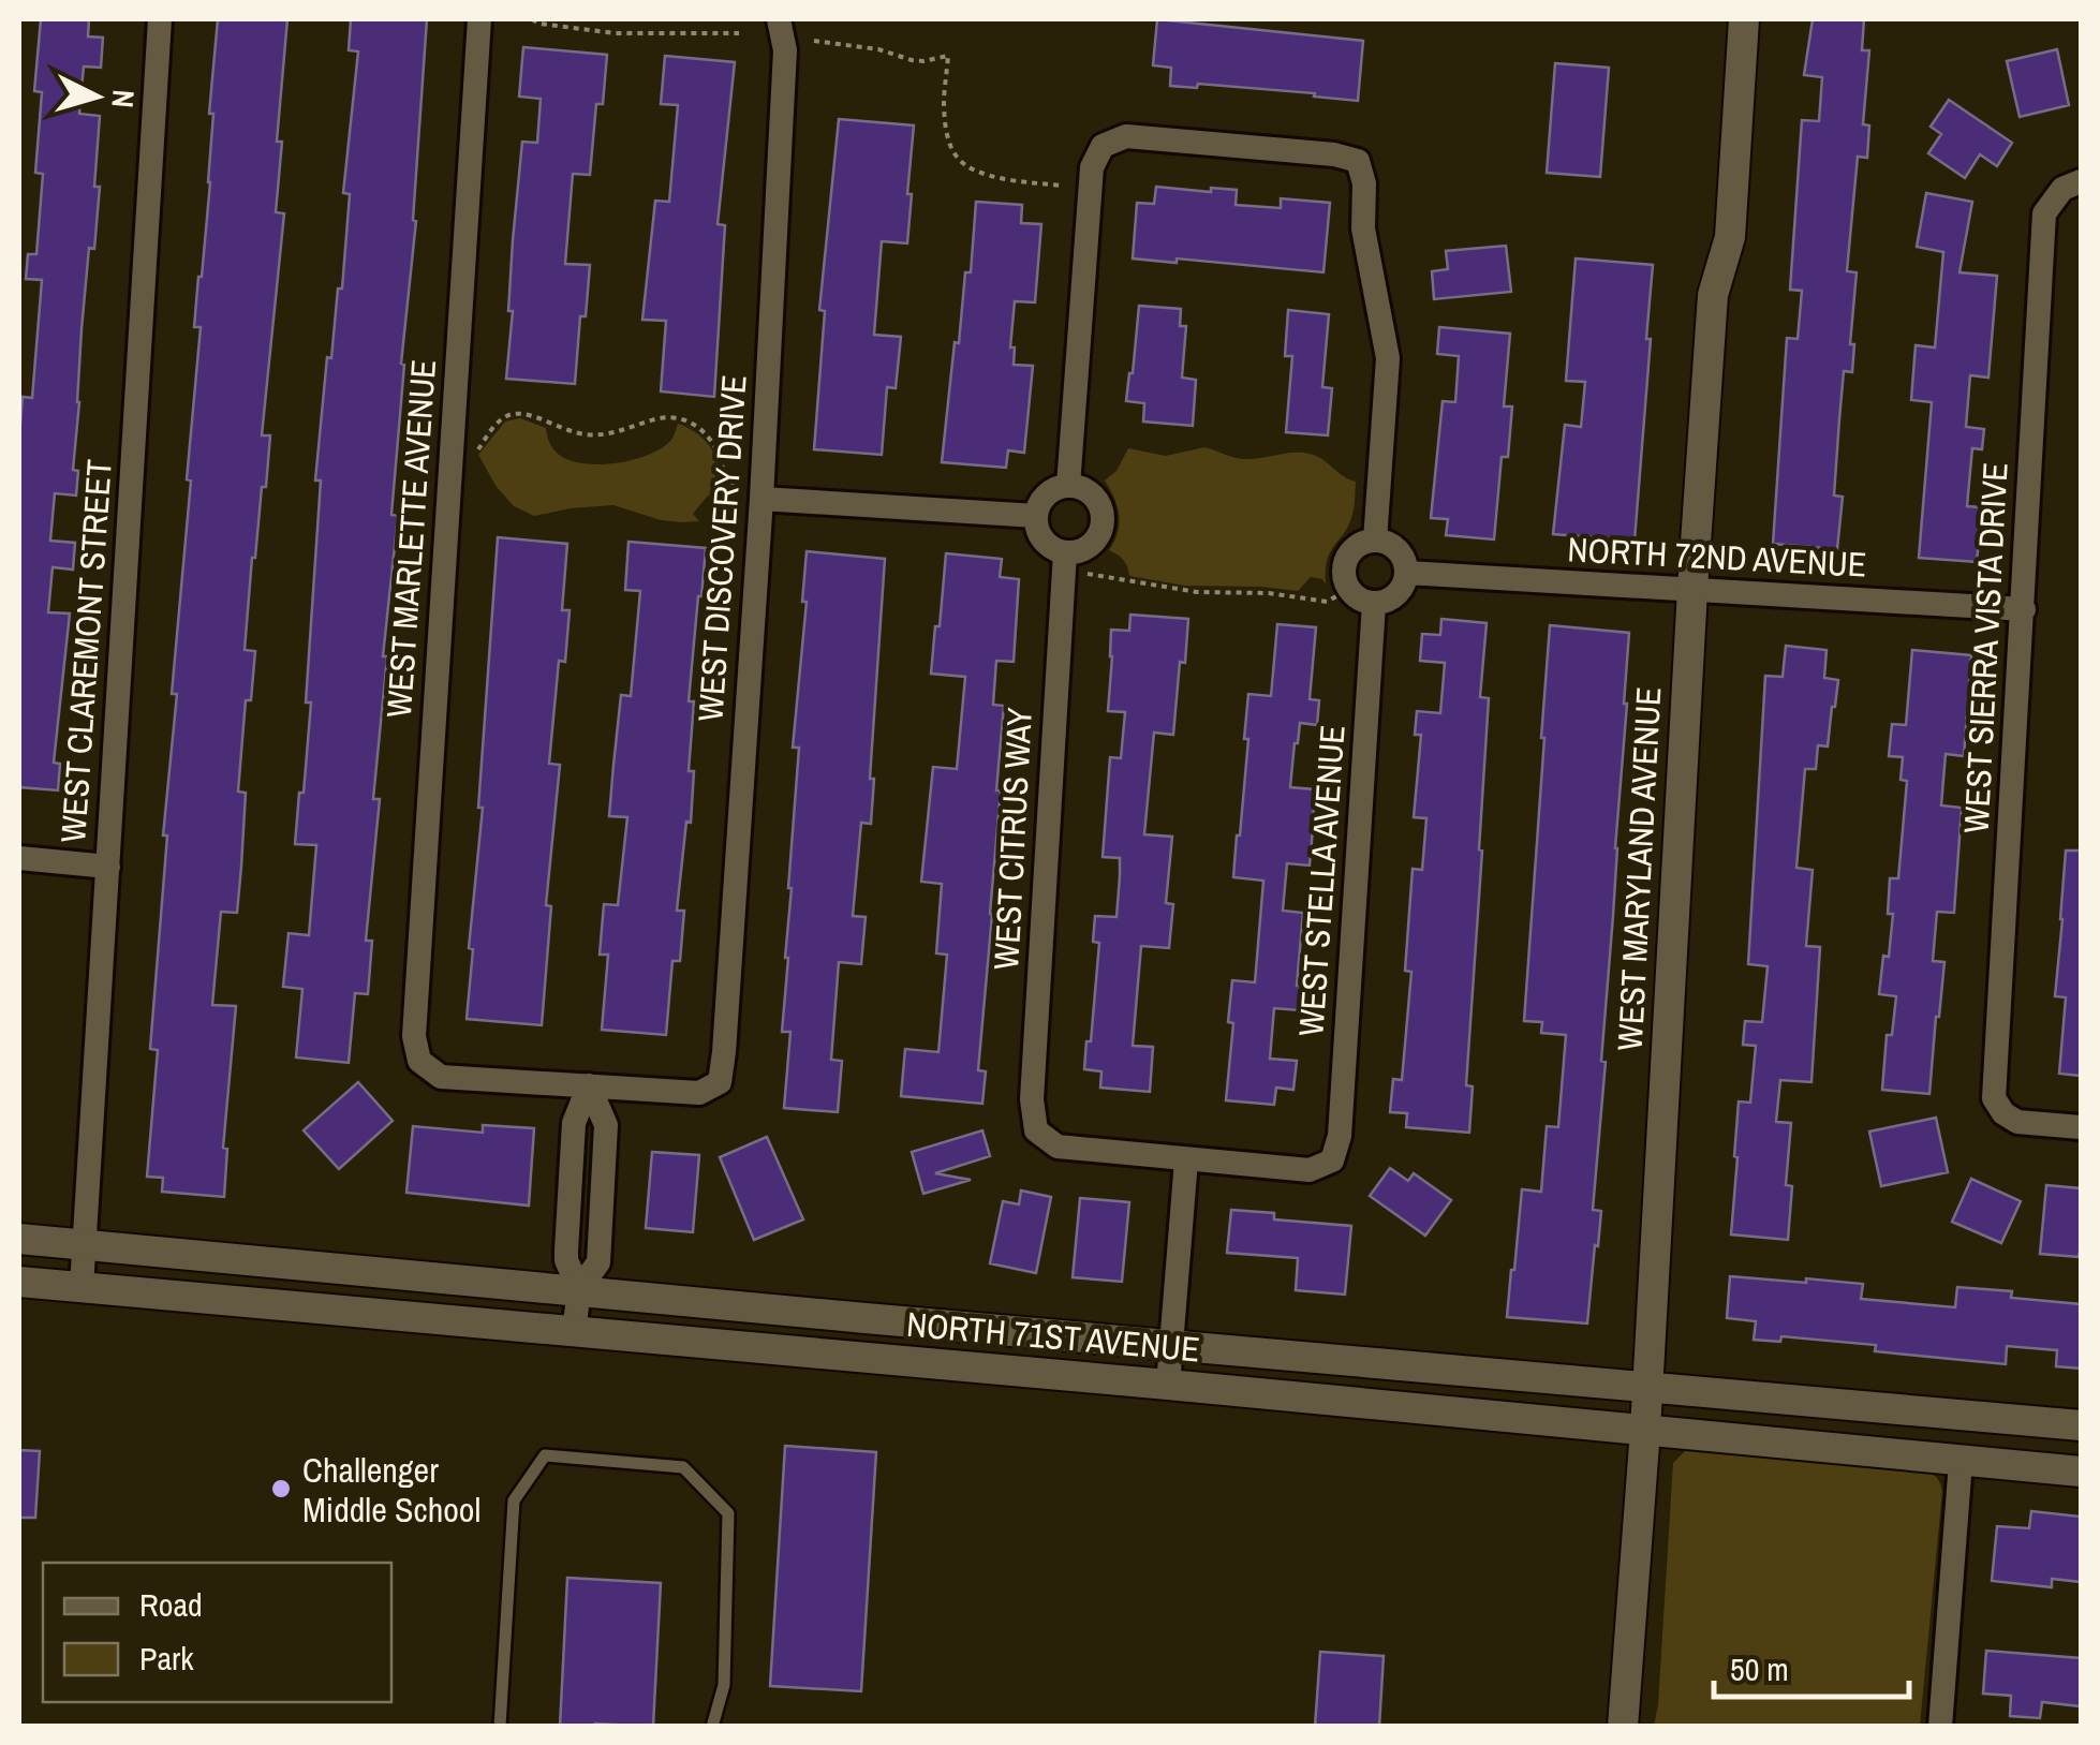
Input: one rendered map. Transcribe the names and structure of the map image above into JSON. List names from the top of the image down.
{
  "streets": {
    "street": [
      "WEST MARLETTE AVENUE",
      "WEST DISCOVERY DRIVE",
      "NORTH 72ND AVENUE",
      "WEST SIERRA VISTA DRIVE",
      "WEST CLAREMONT STREET",
      "WEST CITRUS WAY",
      "WEST MARYLAND AVENUE",
      "WEST STELLA AVENUE",
      "NORTH 71ST AVENUE"
    ]
  },
  "crossings": [
    ["WEST MARLETTE AVENUE", "WEST DISCOVERY DRIVE"],
    ["NORTH 72ND AVENUE", "WEST SIERRA VISTA DRIVE"],
    ["NORTH 72ND AVENUE", "WEST MARYLAND AVENUE"],
    ["NORTH 72ND AVENUE", "WEST STELLA AVENUE"],
    ["WEST CLAREMONT STREET", "NORTH 71ST AVENUE"],
    ["WEST CITRUS WAY", "WEST STELLA AVENUE"],
    ["WEST MARYLAND AVENUE", "NORTH 71ST AVENUE"]
  ],
  "places": ["Challenger Middle School"],
  "legend": ["Road", "Park"],
  "scale_bar": "50 m",
  "north": "right"
}
